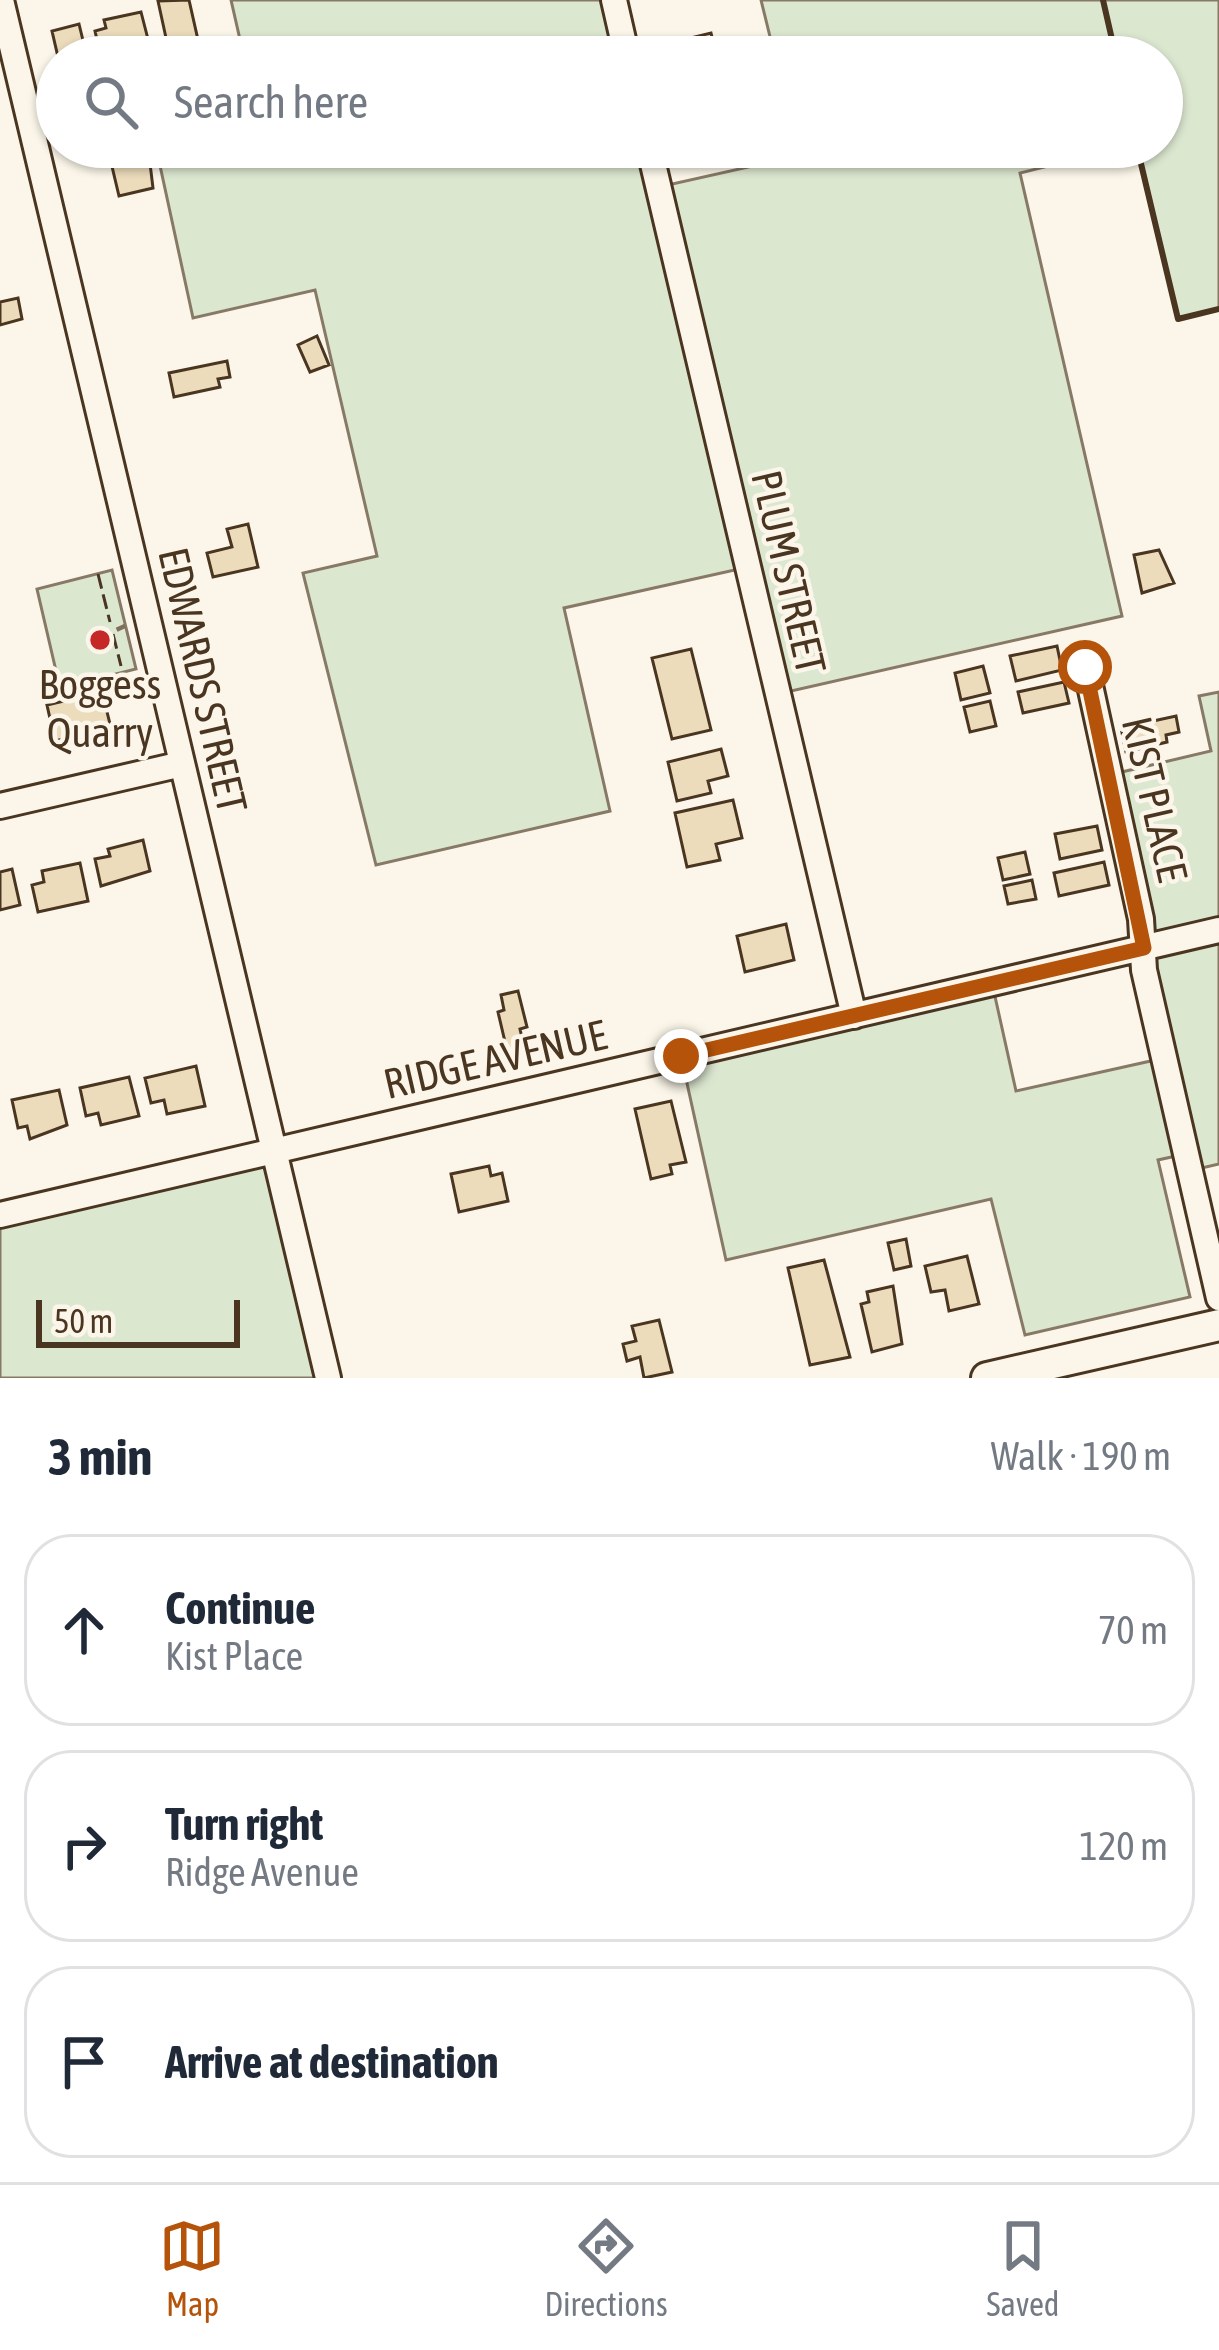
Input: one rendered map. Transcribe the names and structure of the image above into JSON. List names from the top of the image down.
{
  "streets": {
    "street": [
      "PLUM STREET",
      "EDWARDS STREET",
      "KIST PLACE",
      "RIDGE AVENUE"
    ]
  },
  "crossings": [
    ["PLUM STREET", "RIDGE AVENUE"],
    ["EDWARDS STREET", "RIDGE AVENUE"],
    ["KIST PLACE", "RIDGE AVENUE"]
  ],
  "places": ["Boggess Quarry"],
  "scale_bar": "50 m",
  "page": {
    "search": "Search here",
    "scale": "50 m",
    "heading": ["3 min", "Walk · 190 m"],
    "list": [
      ["Continue", "Kist Place", "70 m"],
      ["Turn right", "Ridge Avenue", "120 m"],
      "Arrive at destination"
    ],
    "nav": ["Map", "Directions", "Saved"]
  }
}
